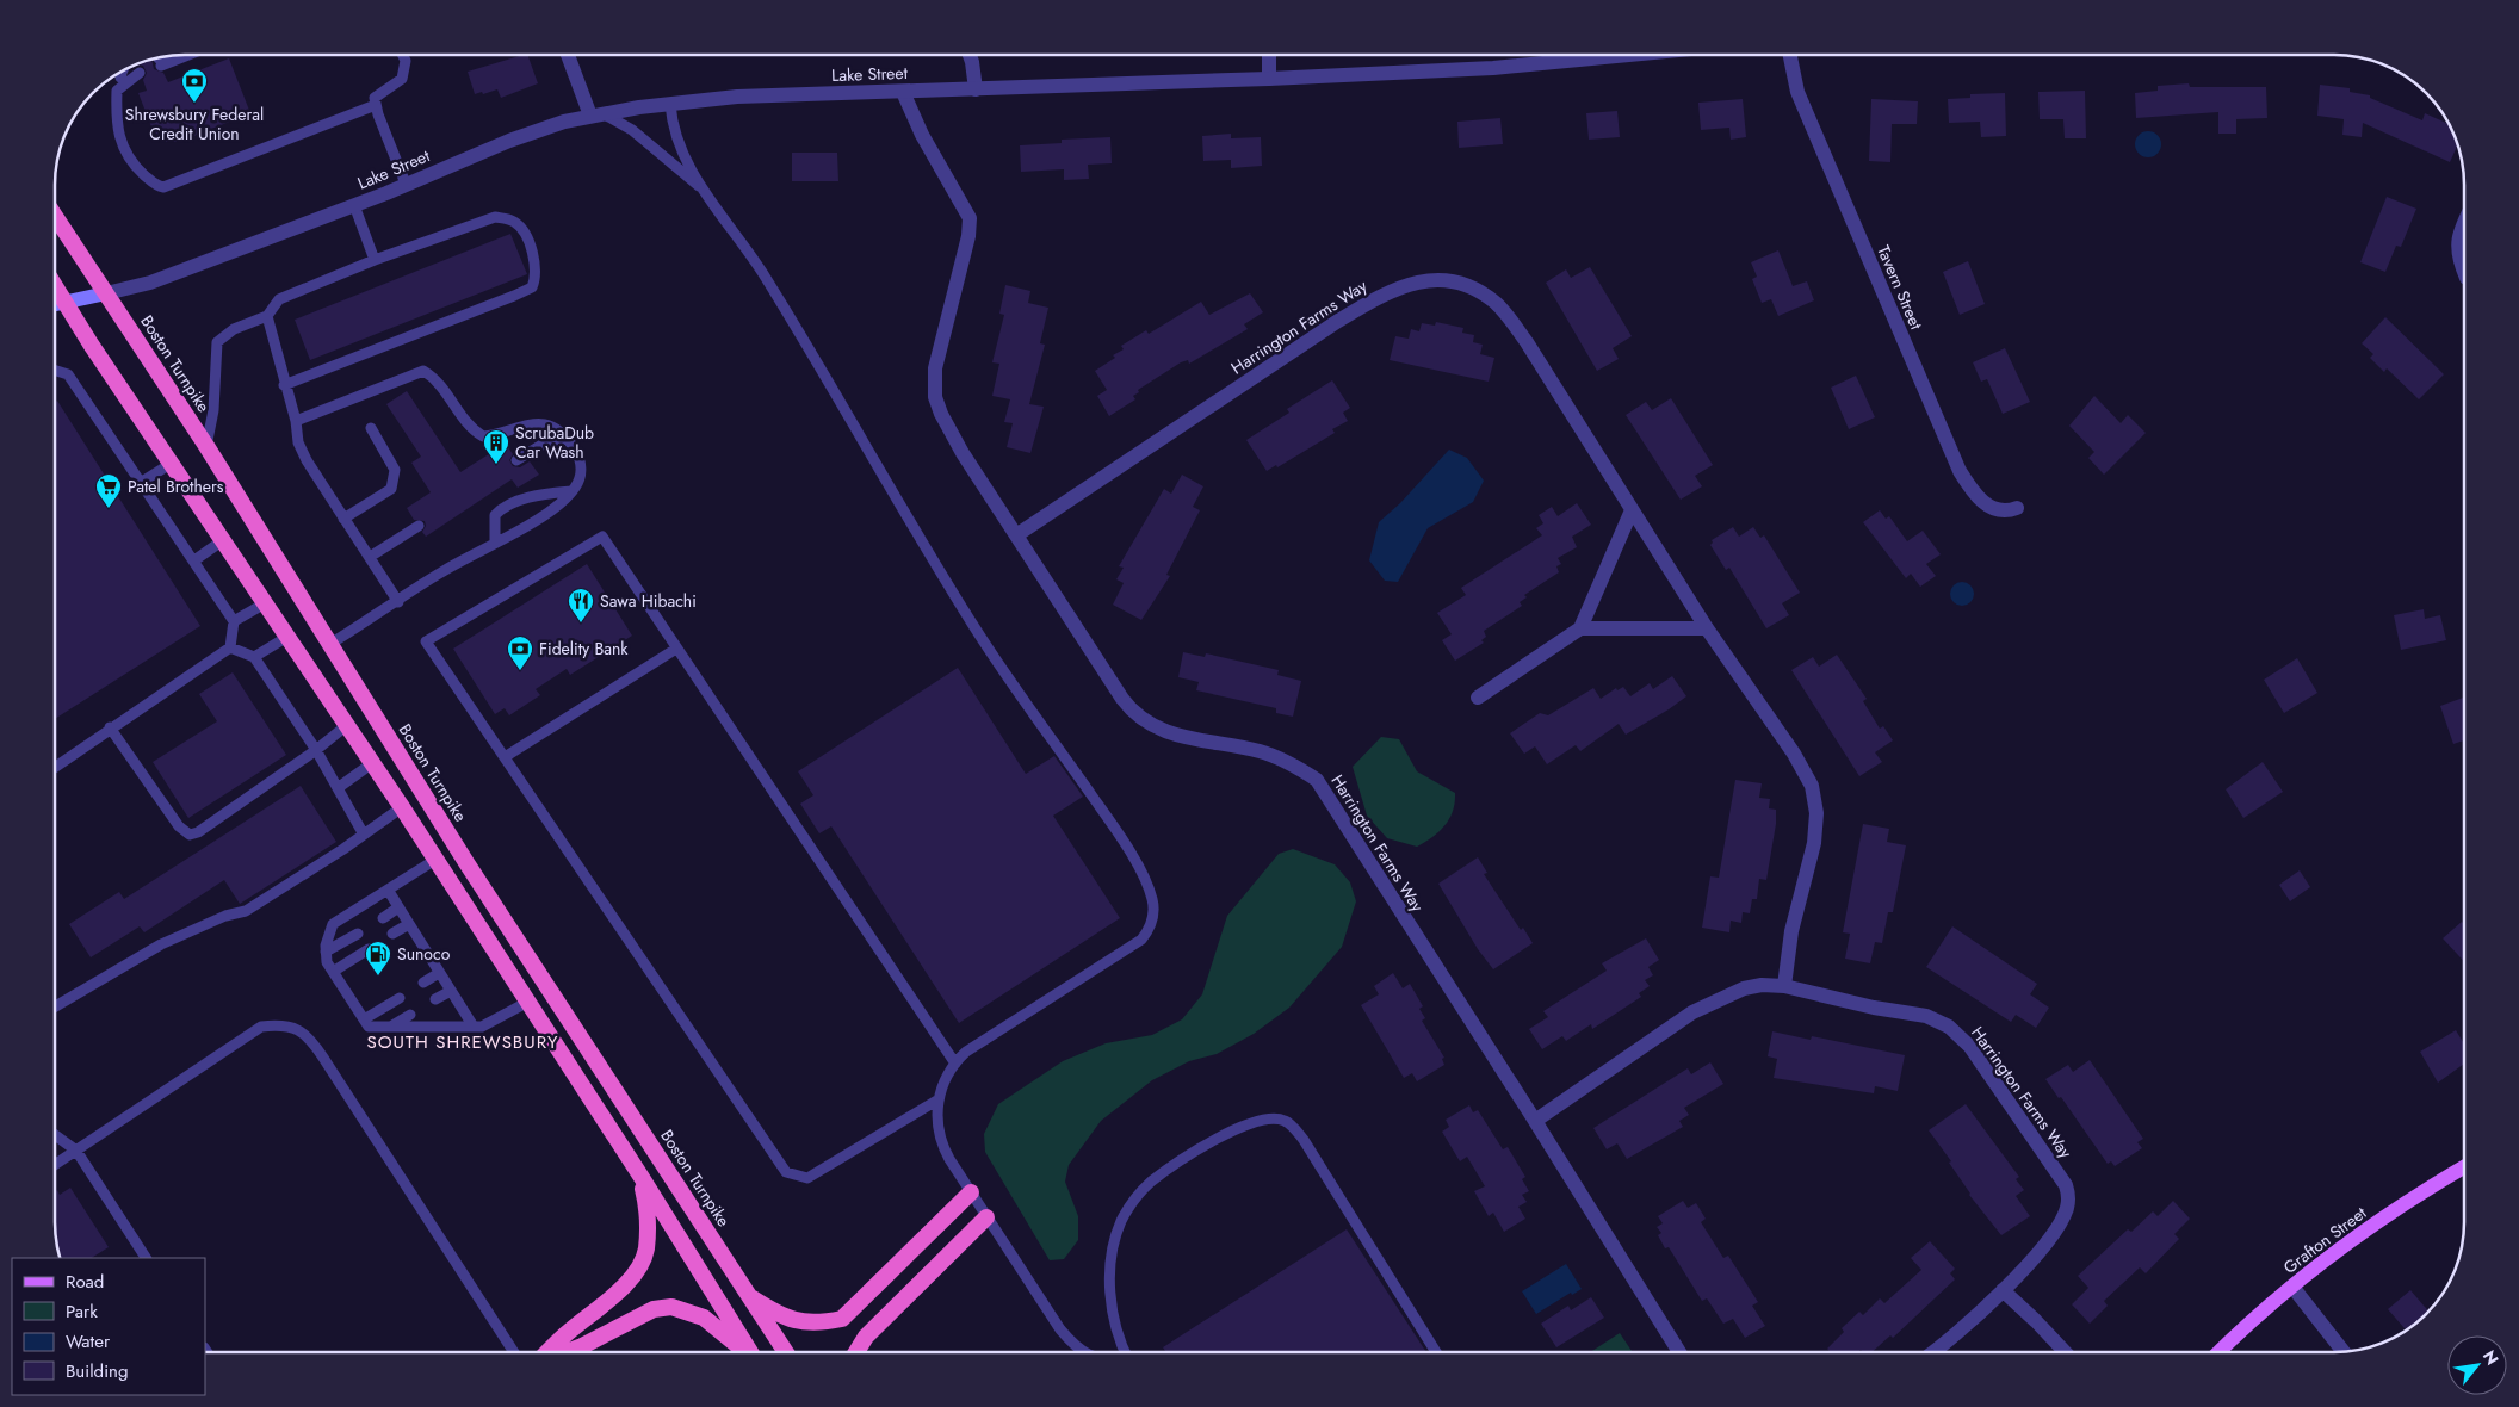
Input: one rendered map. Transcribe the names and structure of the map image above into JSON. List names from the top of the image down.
{
  "streets": {
    "highway": ["Boston Turnpike"],
    "main road": ["Lake Street", "Grafton Street"],
    "street": ["Tavern Street", "Harrington Farms Way"]
  },
  "crossings": [
    ["Lake Street", "Harrington Farms Way"],
    ["Lake Street", "Boston Turnpike"]
  ],
  "districts": ["SOUTH SHREWSBURY"],
  "places": {
    "bank": ["Shrewsbury Federal Credit Union", "Fidelity Bank"],
    "building": ["ScrubaDub Car Wash"],
    "supermarket": ["Patel Brothers"],
    "restaurant": ["Sawa Hibachi"],
    "fuel station": ["Sunoco"]
  },
  "legend": [
    "Road",
    "Park",
    "Water",
    "Building"
  ],
  "north": "top right"
}
